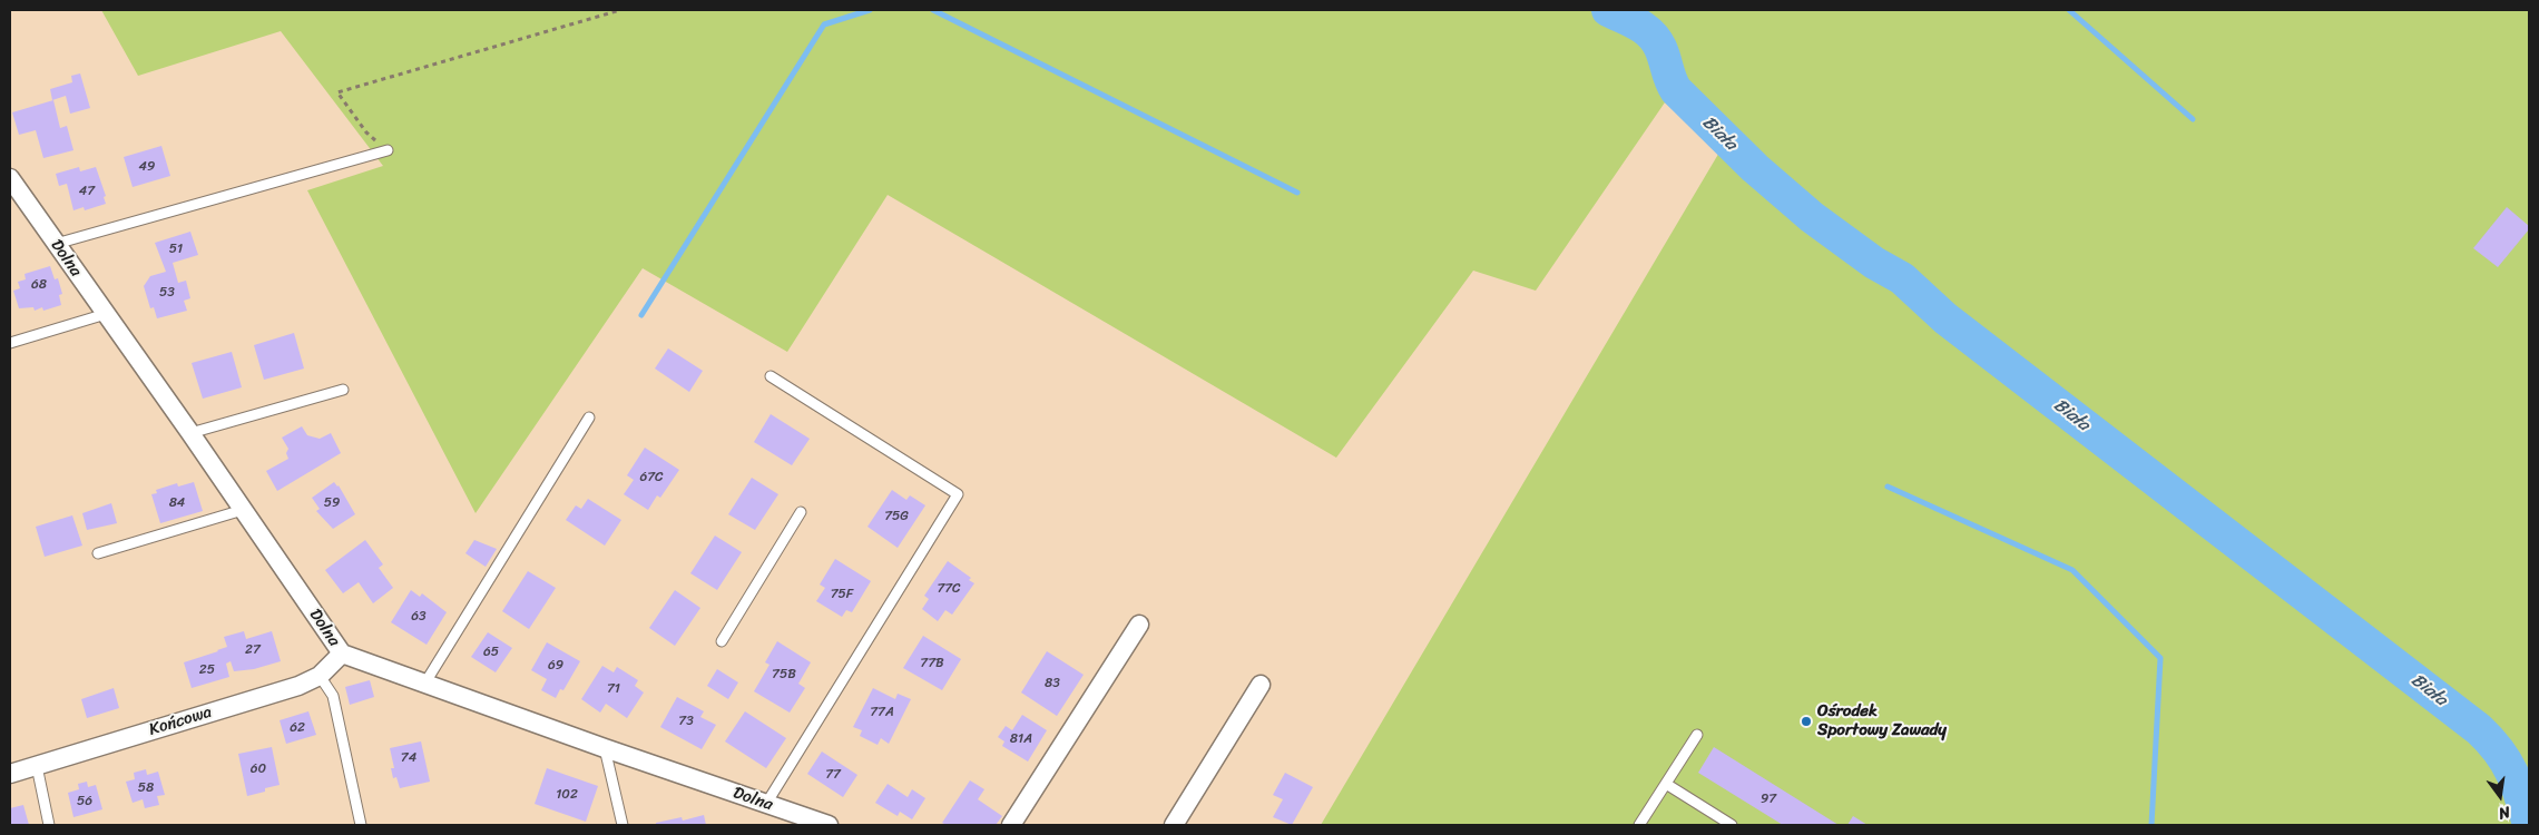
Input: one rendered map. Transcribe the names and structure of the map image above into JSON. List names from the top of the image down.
{
  "streets": {
    "street": ["Dolna", "Końcowa"]
  },
  "crossings": [
    ["Dolna", "Końcowa"]
  ],
  "water": ["Biała"],
  "places": ["Ośrodek Sportowy Zawady"],
  "house_numbers": [
    "49",
    "47",
    "51",
    "68",
    "53",
    "67C",
    "84",
    "59",
    "75G",
    "77C",
    "75F",
    "63",
    "27",
    "65",
    "77B",
    "69",
    "25",
    "75B",
    "83",
    "71",
    "77A",
    "73",
    "62",
    "81A",
    "74",
    "60",
    "77",
    "58",
    "102",
    "97",
    "56"
  ],
  "north": "bottom"
}
